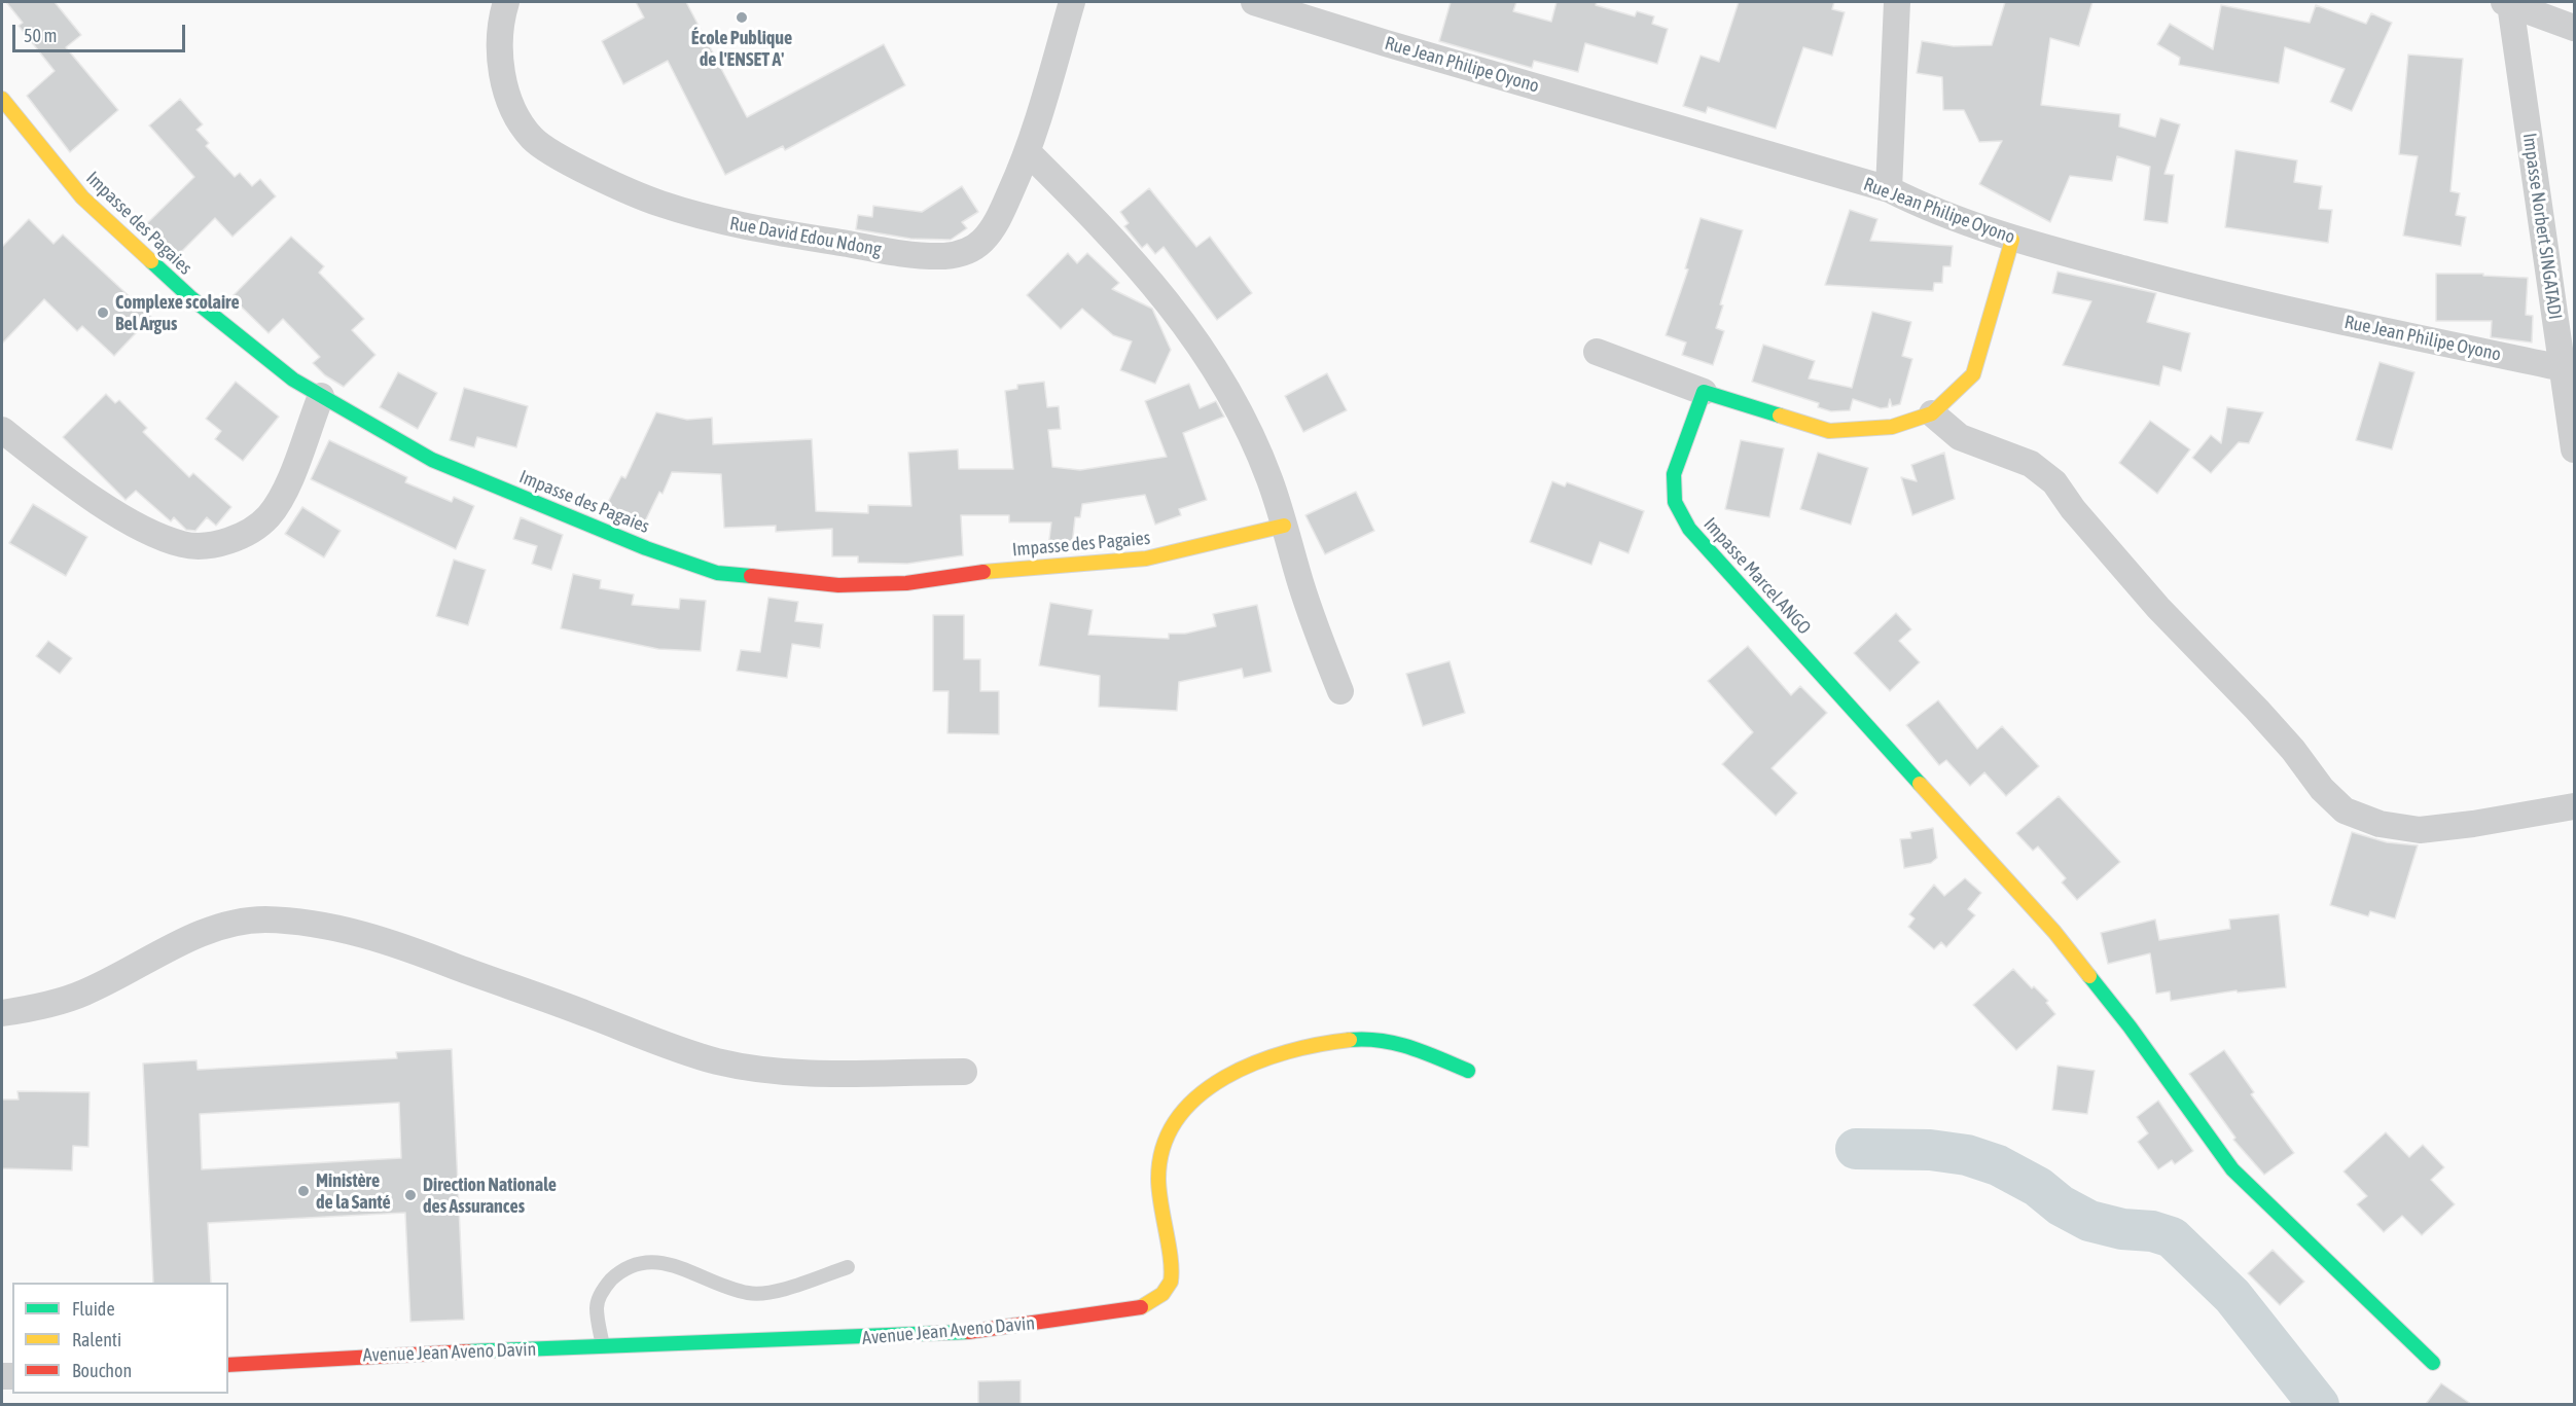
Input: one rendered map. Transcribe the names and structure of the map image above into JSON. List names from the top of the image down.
{
  "streets": {
    "street": [
      "Rue Jean Philipe Oyono",
      "Impasse des Pagaies",
      "Impasse Norbert SINGATADI",
      "Rue David Edou Ndong",
      "Impasse Marcel ANGO",
      "Avenue Jean Aveno Davin"
    ]
  },
  "crossings": [
    ["Rue Jean Philipe Oyono", "Impasse Norbert SINGATADI"]
  ],
  "places": [
    "École Publique de l'ENSET A'",
    "Complexe scolaire Bel Argus",
    "Ministère de la Santé",
    "Direction Nationale des Assurances"
  ],
  "legend": ["Fluide", "Ralenti", "Bouchon"],
  "scale_bar": "50 m"
}
